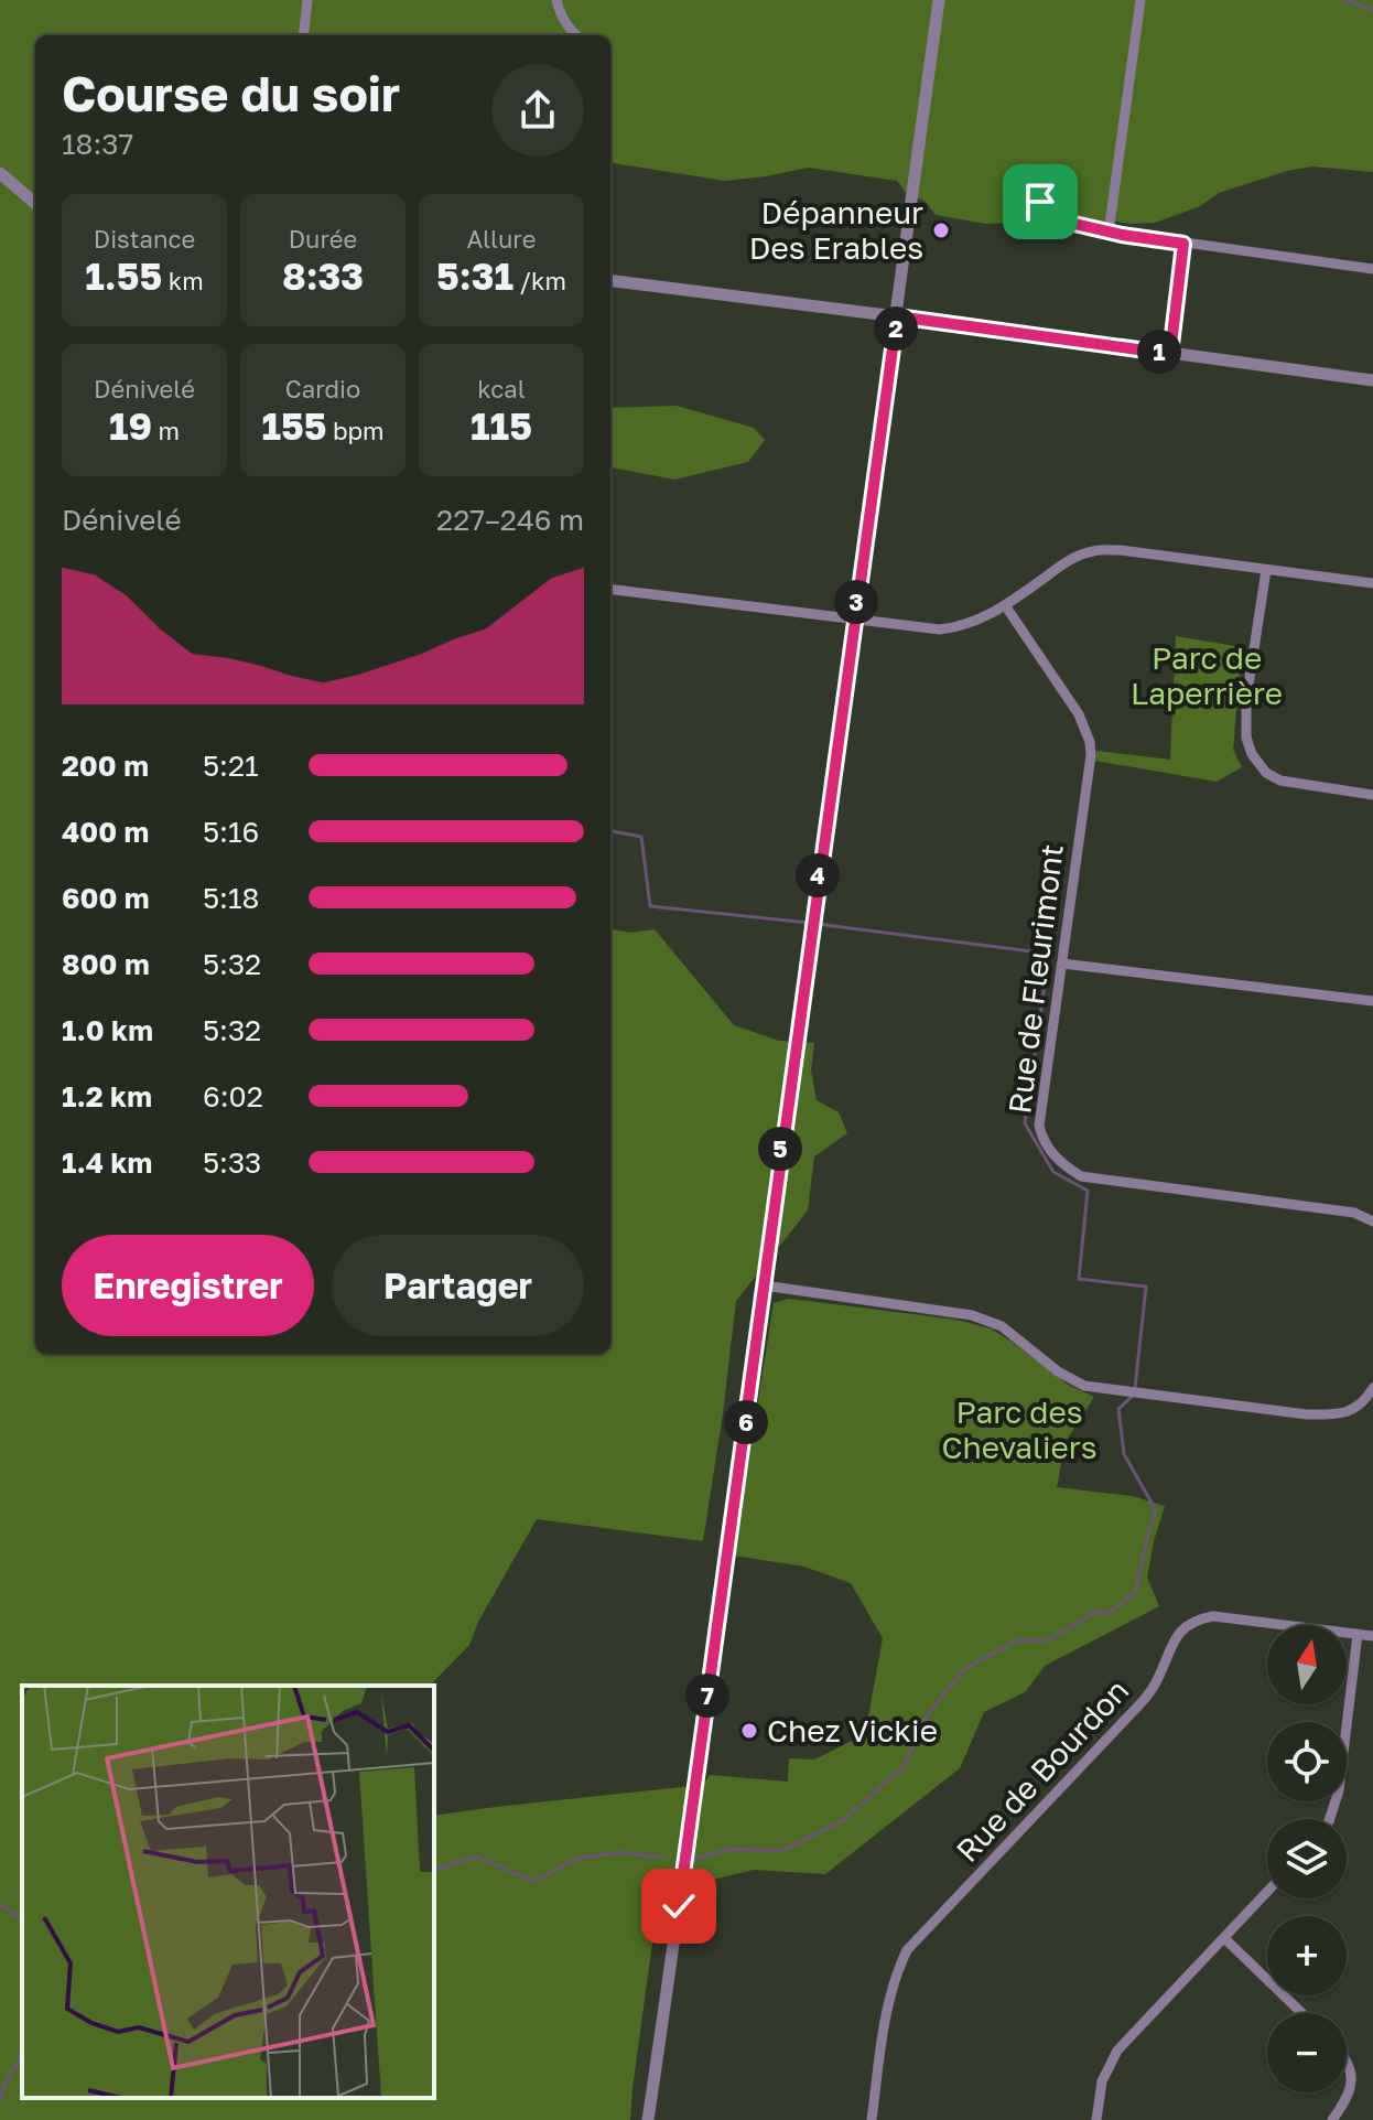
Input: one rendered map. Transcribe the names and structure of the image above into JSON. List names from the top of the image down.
{
  "streets": {
    "street": ["Rue de Fleurimont", "Rue de Bourdon"]
  },
  "parks": ["Parc de Laperrière", "Parc des Chevaliers"],
  "places": ["Dépanneur Des Erables", "Chez Vickie"],
  "north": "top",
  "page": {
    "heading": ["Course du soir", "18:37"],
    "stats": [
      ["Distance", "1.55 km"],
      ["Durée", "8:33"],
      ["Allure", "5:31 /km"],
      ["Dénivelé", "19 m"],
      ["Cardio", "155 bpm"],
      ["kcal", "115"]
    ],
    "pins": [
      "2",
      "1",
      "3",
      "4",
      "5",
      "6",
      "7"
    ],
    "chart": ["Dénivelé", "227–246 m"],
    "list": [
      {
        "name": "200 m",
        "note": "5:21"
      },
      {
        "name": "400 m",
        "note": "5:16"
      },
      {
        "name": "600 m",
        "note": "5:18"
      },
      {
        "name": "800 m",
        "note": "5:32"
      },
      {
        "name": "1.0 km",
        "note": "5:32"
      },
      {
        "name": "1.2 km",
        "note": "6:02"
      },
      {
        "name": "1.4 km",
        "note": "5:33"
      }
    ],
    "buttons": ["Enregistrer", "Partager"],
    "map_buttons": ["+", "−"]
  }
}
